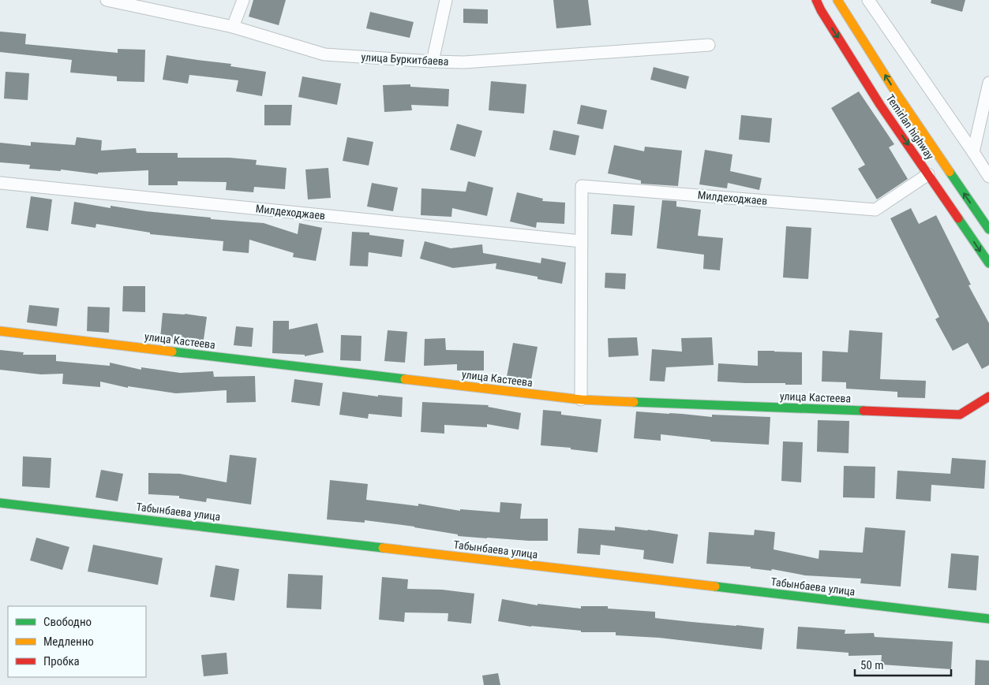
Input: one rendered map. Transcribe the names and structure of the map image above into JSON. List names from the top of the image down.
{
  "streets": {
    "street": [
      "улица Буркитбаева",
      "Temirlan highway",
      "Милдеходжаев",
      "улица Кастеева",
      "Табынбаева улица"
    ]
  },
  "crossings": [
    ["Temirlan highway", "Милдеходжаев"],
    ["Милдеходжаев", "улица Кастеева"]
  ],
  "legend": ["Свободно", "Медленно", "Пробка"],
  "scale_bar": "50 m"
}
